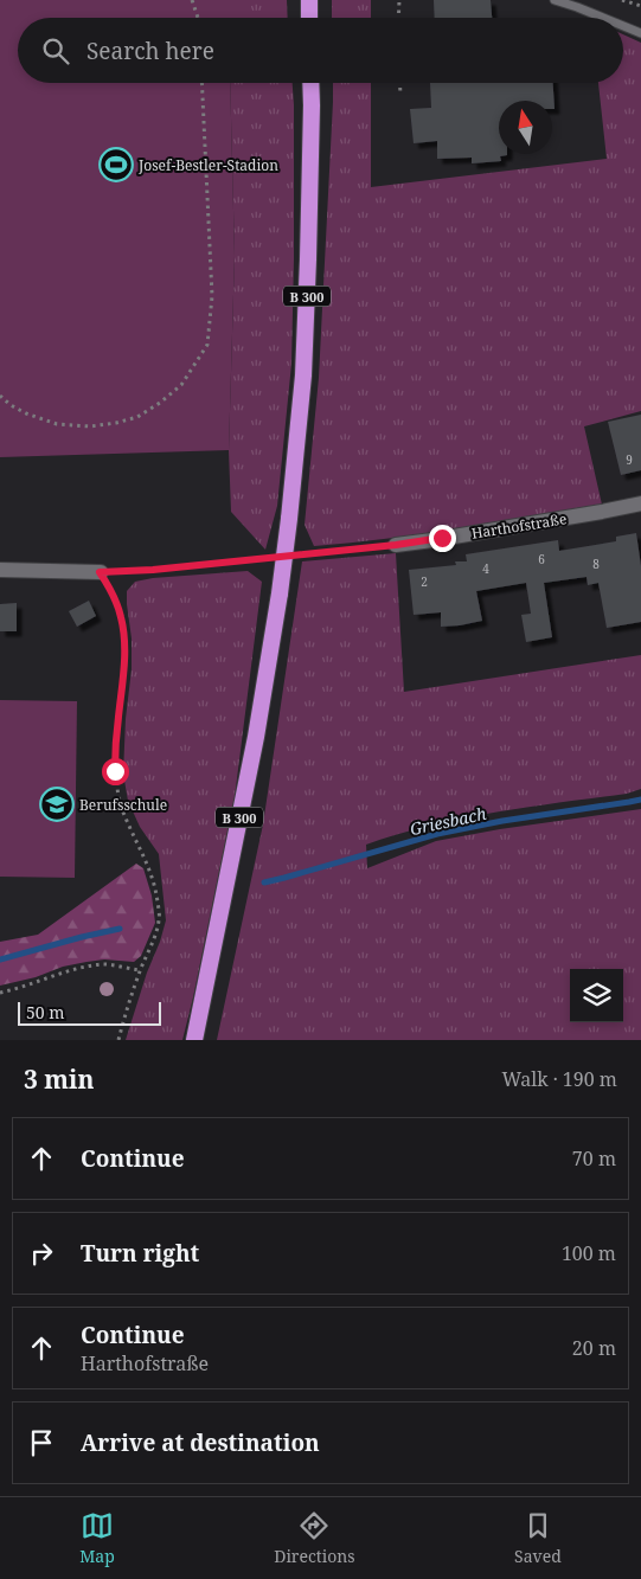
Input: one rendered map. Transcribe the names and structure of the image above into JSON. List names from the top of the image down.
{
  "streets": {
    "highway": ["B 300"],
    "street": ["Harthofstraße"]
  },
  "water": ["Griesbach"],
  "places": {
    "sports": ["Josef-Bestler-Stadion"],
    "school or university": ["Berufsschule"]
  },
  "house_numbers": [
    "9",
    "6",
    "8",
    "4",
    "2"
  ],
  "scale_bar": "50 m",
  "north": "top",
  "page": {
    "search": "Search here",
    "scale": "50 m",
    "heading": ["3 min", "Walk · 190 m"],
    "list": [
      ["Continue", "70 m"],
      ["Turn right", "100 m"],
      ["Continue", "Harthofstraße", "20 m"],
      "Arrive at destination"
    ],
    "nav": ["Map", "Directions", "Saved"]
  }
}
